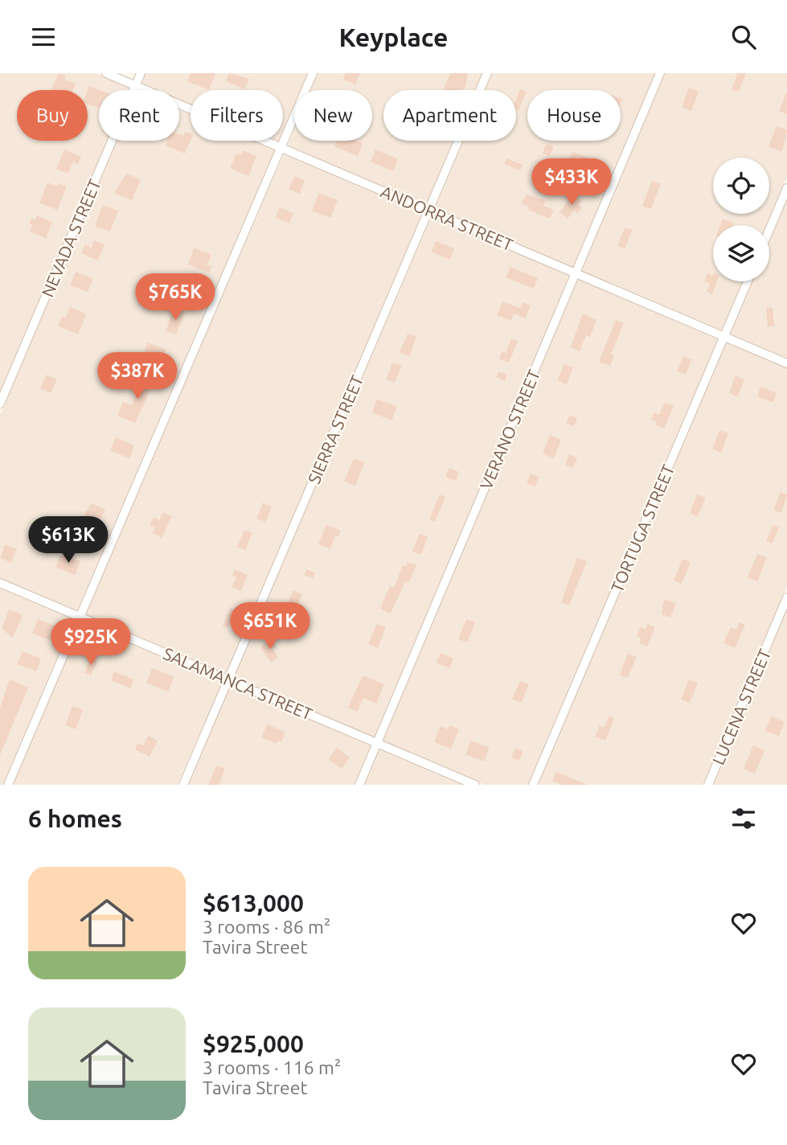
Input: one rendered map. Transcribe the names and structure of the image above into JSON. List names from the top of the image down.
{
  "streets": {
    "street": [
      "ANDORRA STREET",
      "NEVADA STREET",
      "SIERRA STREET",
      "VERANO STREET",
      "TORTUGA STREET",
      "SALAMANCA STREET",
      "LUCENA STREET"
    ]
  },
  "crossings": [
    ["ANDORRA STREET", "NEVADA STREET"],
    ["ANDORRA STREET", "SIERRA STREET"],
    ["ANDORRA STREET", "VERANO STREET"],
    ["ANDORRA STREET", "TORTUGA STREET"],
    ["SIERRA STREET", "SALAMANCA STREET"],
    ["VERANO STREET", "SALAMANCA STREET"]
  ],
  "page": {
    "header": "Keyplace",
    "chip": [
      "Buy",
      "Rent",
      "Filters",
      "New",
      "Apartment",
      "House"
    ],
    "price": [
      "$433K",
      "$765K",
      "$387K",
      "$613K",
      "$651K",
      "$925K"
    ],
    "heading": "6 homes",
    "list": [
      {
        "name": "$613,000",
        "note": "3 rooms · 86 m² · Tavira Street"
      },
      {
        "name": "$925,000",
        "note": "3 rooms · 116 m² · Tavira Street"
      }
    ]
  }
}
